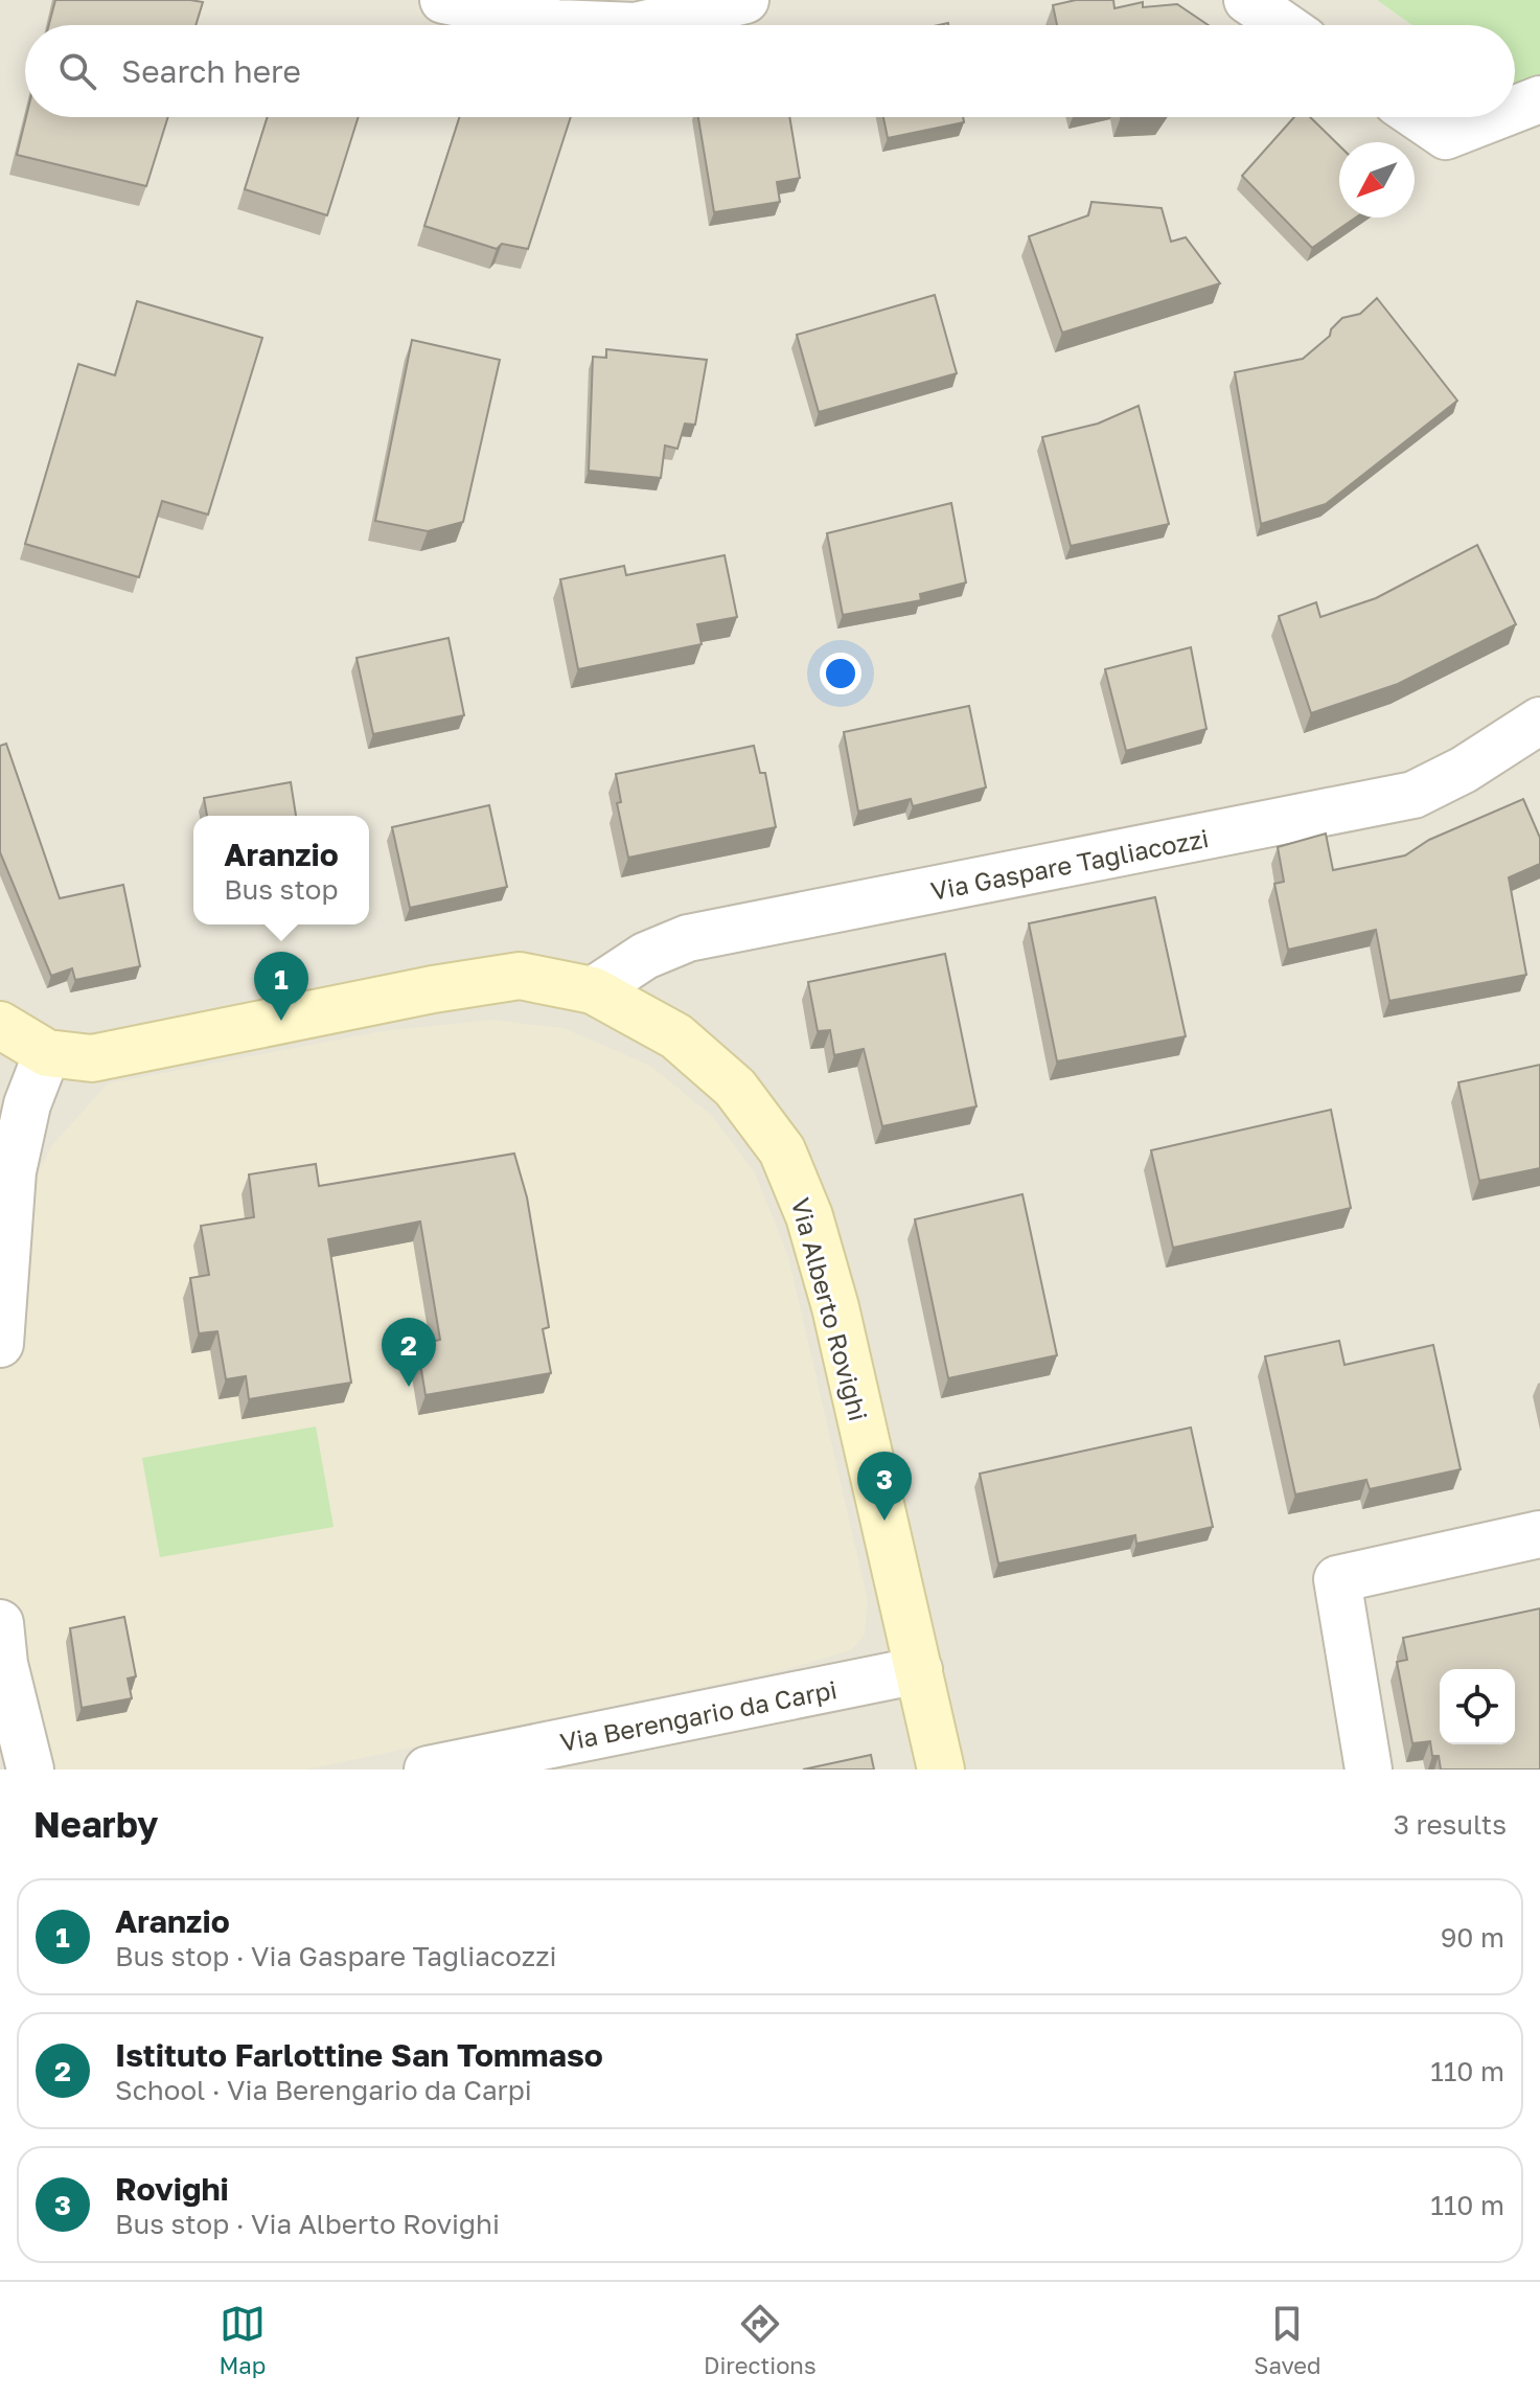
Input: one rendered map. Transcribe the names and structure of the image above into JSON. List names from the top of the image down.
{
  "streets": {
    "street": ["Via Gaspare Tagliacozzi", "Via Alberto Rovighi", "Via Berengario da Carpi"]
  },
  "crossings": [
    ["Via Gaspare Tagliacozzi", "Via Alberto Rovighi"],
    ["Via Alberto Rovighi", "Via Berengario da Carpi"]
  ],
  "north": "bottom left",
  "page": {
    "search": "Search here",
    "popup": ["Aranzio", "Bus stop"],
    "pins": ["1", "2", "3"],
    "heading": ["Nearby", "3 results"],
    "list": [
      {
        "mark": "1",
        "name": "Aranzio",
        "note": "Bus stop · Via Gaspare Tagliacozzi",
        "value": "90 m"
      },
      {
        "mark": "2",
        "name": "Istituto Farlottine San Tommaso",
        "note": "School · Via Berengario da Carpi",
        "value": "110 m"
      },
      {
        "mark": "3",
        "name": "Rovighi",
        "note": "Bus stop · Via Alberto Rovighi",
        "value": "110 m"
      }
    ],
    "nav": ["Map", "Directions", "Saved"]
  }
}
